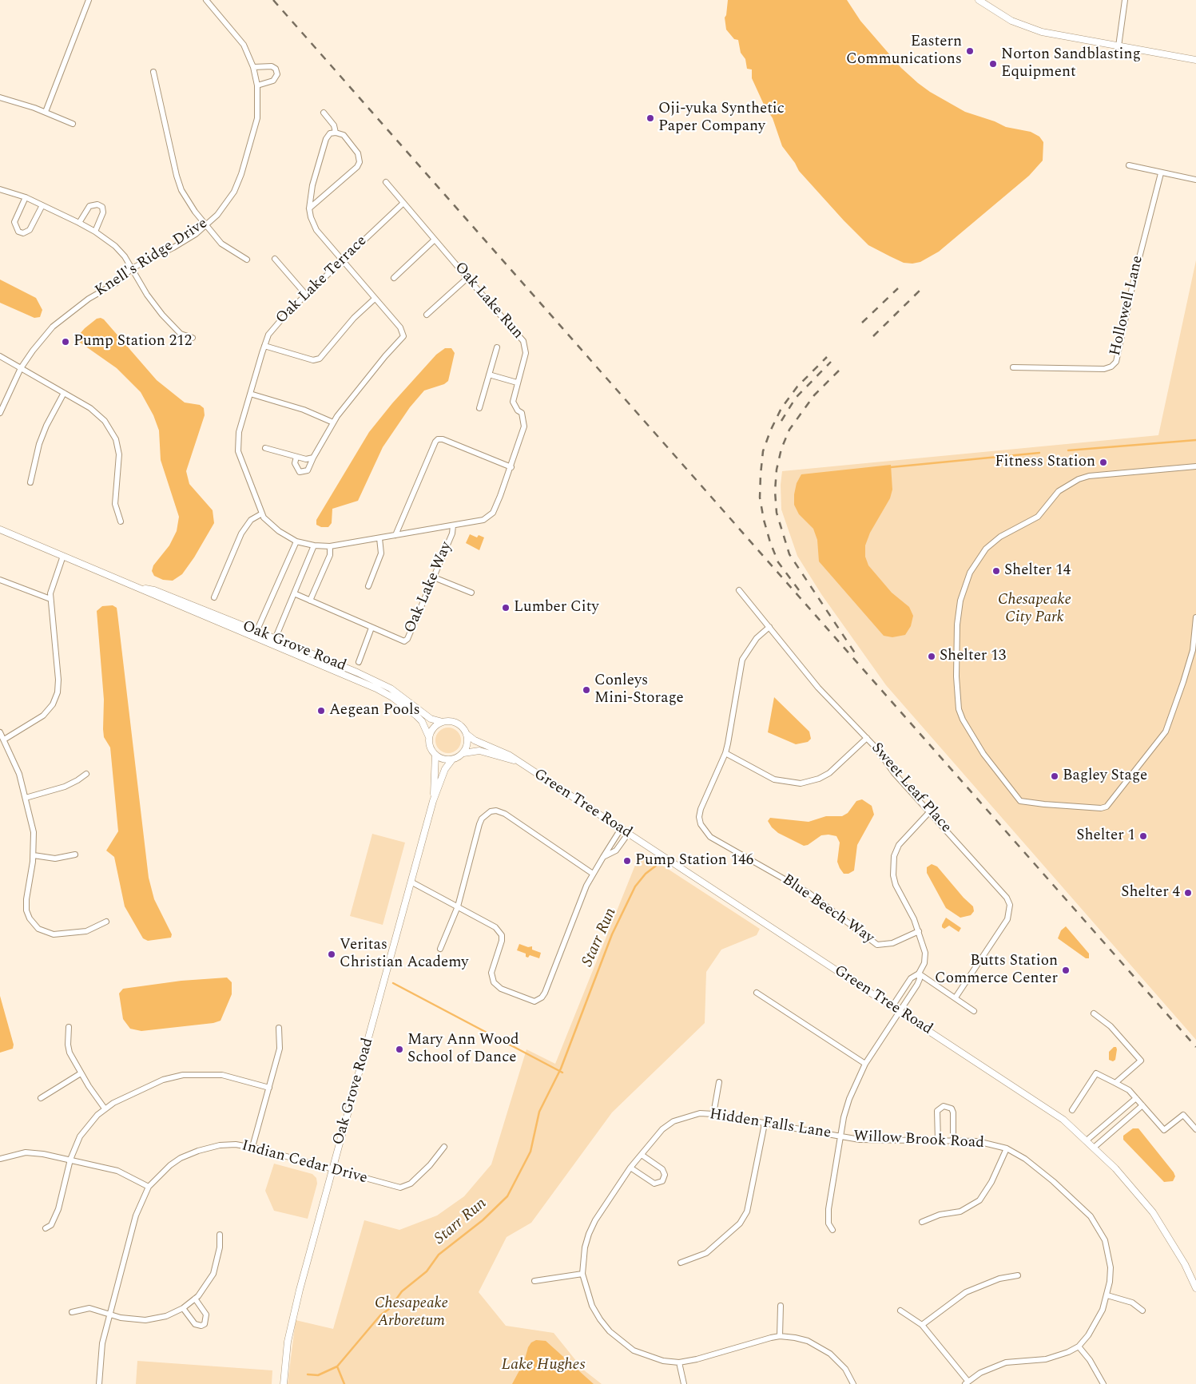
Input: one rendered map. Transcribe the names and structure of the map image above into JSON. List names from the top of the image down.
{
  "streets": {
    "street": [
      "Knell's Ridge Drive",
      "Oak Lake Terrace",
      "Oak Lake Run",
      "Hollowell Lane",
      "Oak Lake Way",
      "Oak Grove Road",
      "Sweet Leaf Place",
      "Green Tree Road",
      "Blue Beech Way",
      "Hidden Falls Lane",
      "Willow Brook Road",
      "Indian Cedar Drive"
    ]
  },
  "crossings": [
    ["Oak Lake Terrace", "Oak Lake Run"],
    ["Oak Lake Run", "Oak Lake Way"],
    ["Oak Grove Road", "Green Tree Road"],
    ["Oak Grove Road", "Indian Cedar Drive"],
    ["Sweet Leaf Place", "Blue Beech Way"],
    ["Hidden Falls Lane", "Willow Brook Road"]
  ],
  "water": ["Starr Run", "Lake Hughes"],
  "parks": ["Chesapeake City Park", "Chesapeake Arboretum"],
  "places": [
    "Eastern Communications",
    "Norton Sandblasting Equipment",
    "Oji-yuka Synthetic Paper Company",
    "Pump Station 212",
    "Fitness Station",
    "Shelter 14",
    "Lumber City",
    "Shelter 13",
    "Conleys Mini-Storage",
    "Aegean Pools",
    "Bagley Stage",
    "Shelter 1",
    "Pump Station 146",
    "Shelter 4",
    "Veritas Christian Academy",
    "Butts Station Commerce Center",
    "Mary Ann Wood School of Dance"
  ]
}
